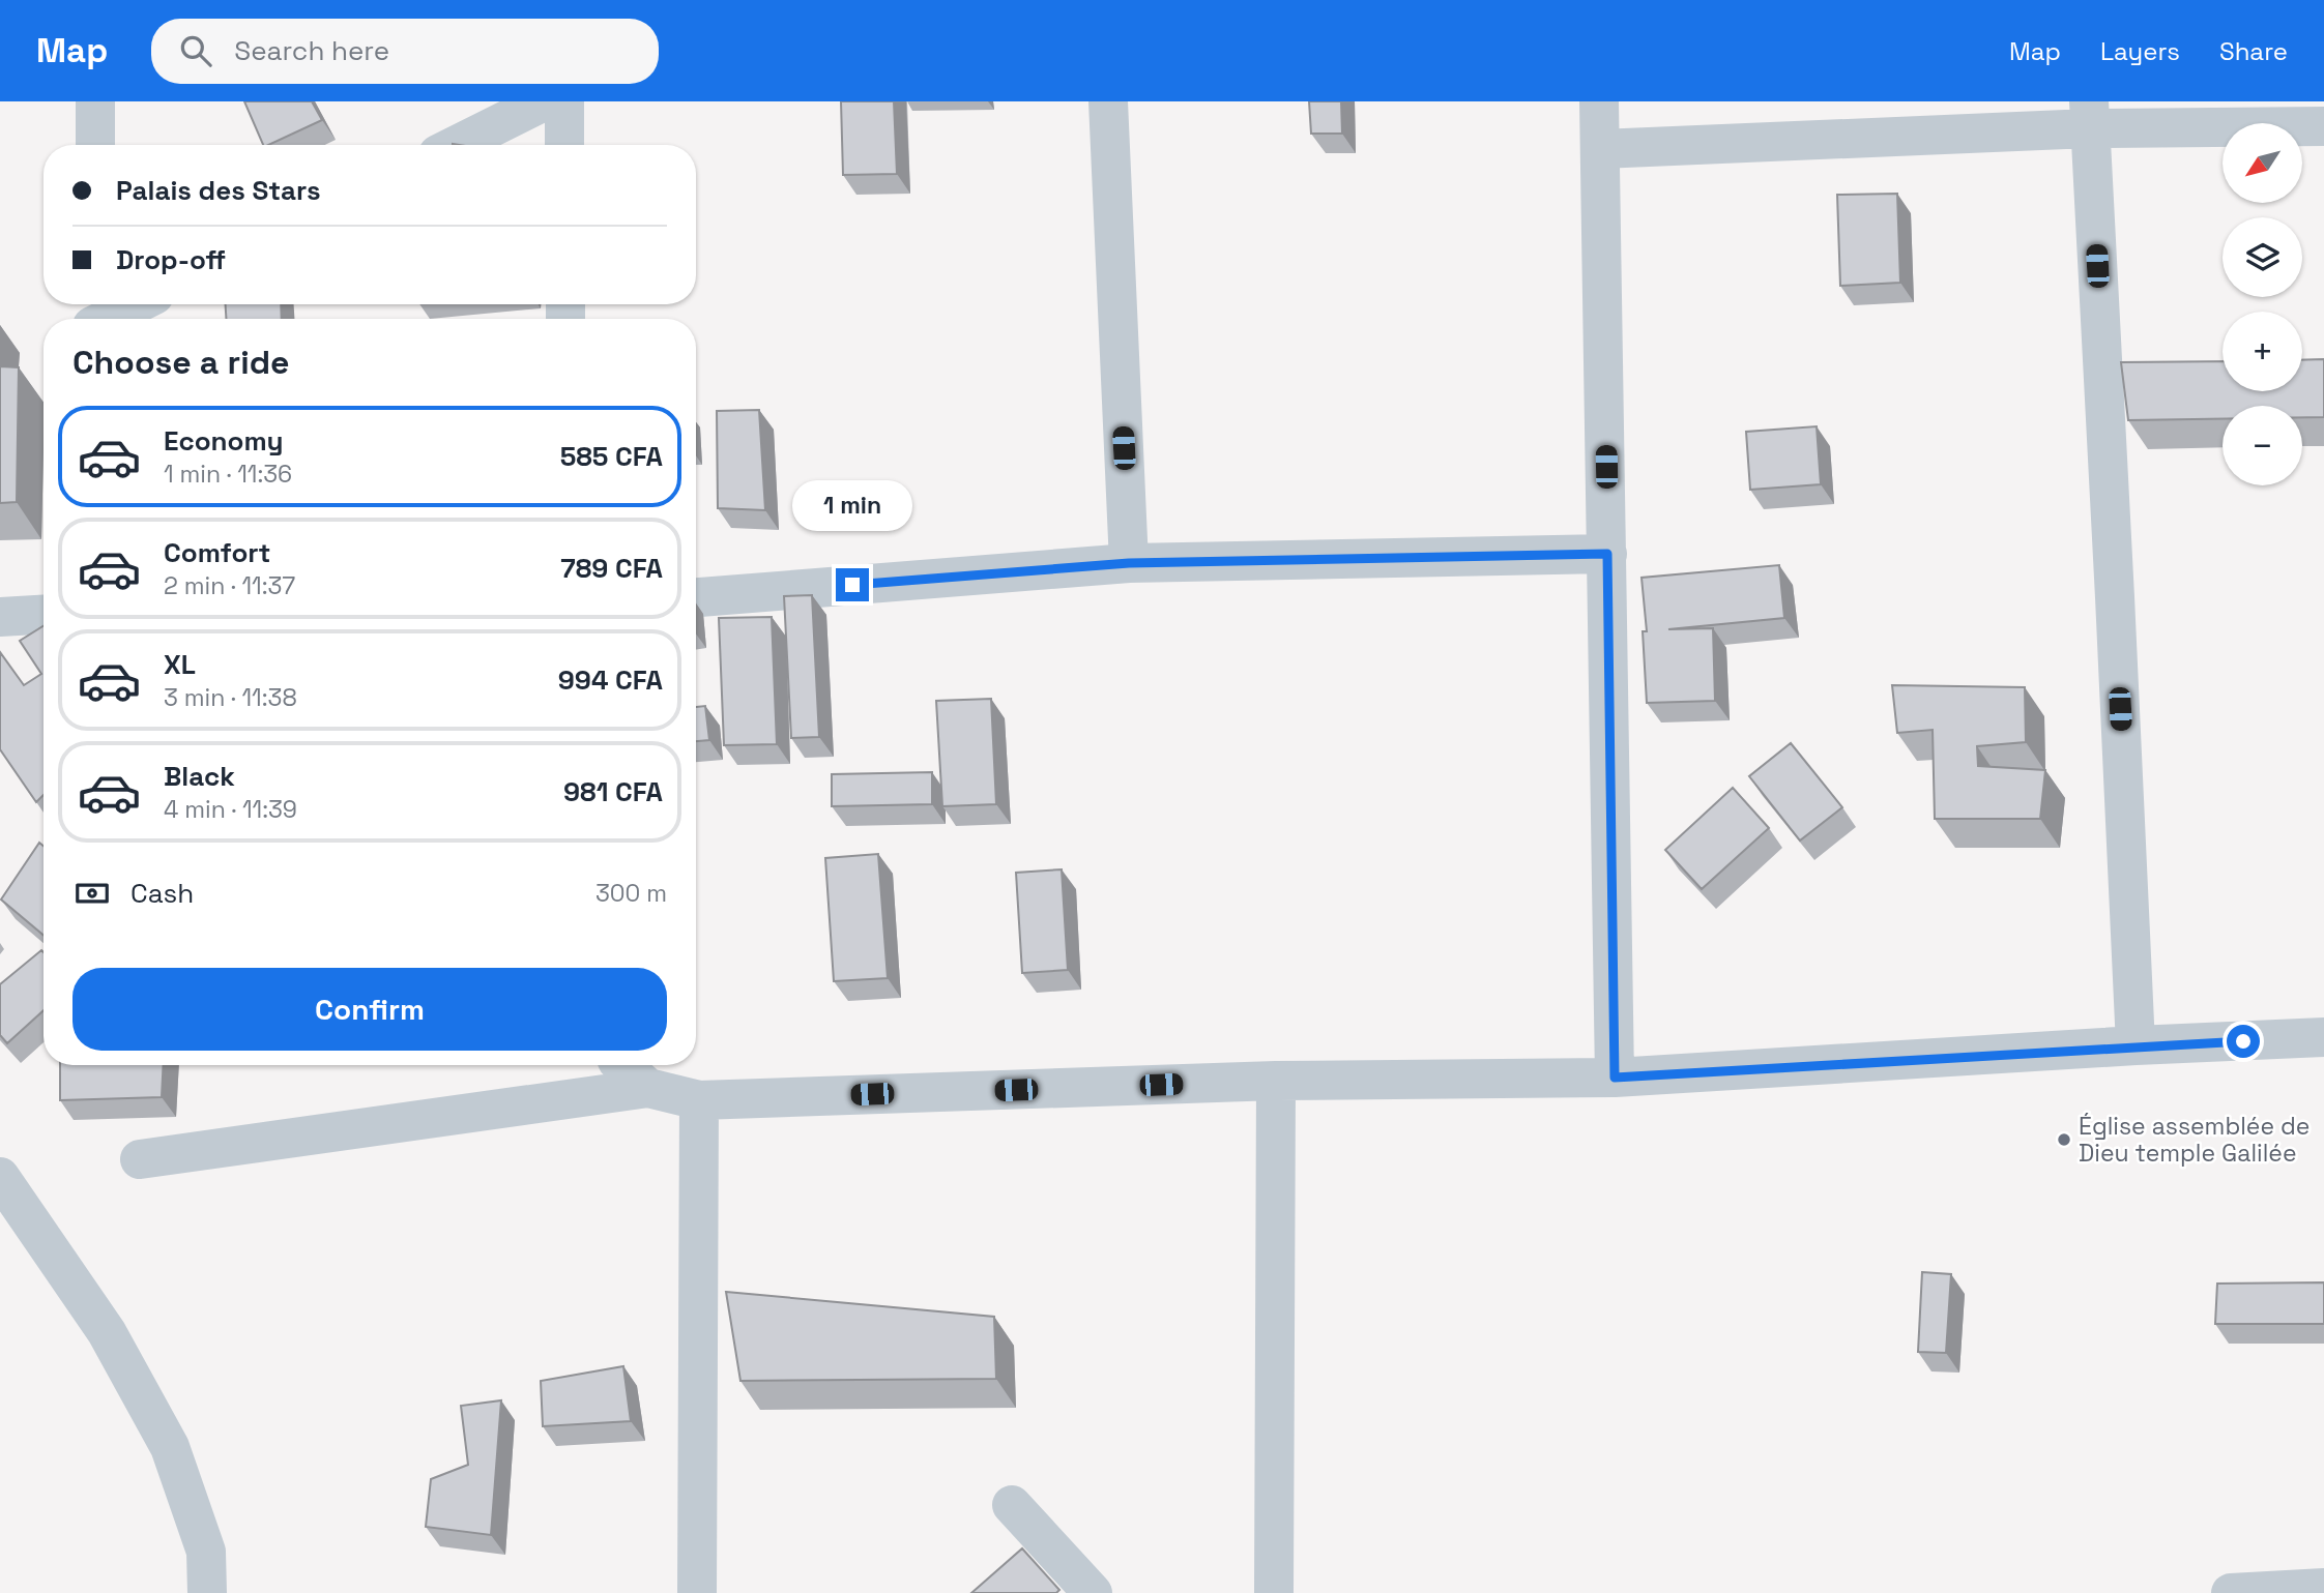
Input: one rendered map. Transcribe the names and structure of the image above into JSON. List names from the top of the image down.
{
  "places": ["Église assemblée de Dieu temple Galilée"],
  "north": "bottom left",
  "page": {
    "header": "Map",
    "search": "Search here",
    "nav": ["Map", "Layers", "Share"],
    "map_buttons": ["+", "−"],
    "banner": ["Palais des Stars", "Drop-off"],
    "heading": "Choose a ride",
    "list": [
      {
        "name": "Economy",
        "note": "1 min · 11:36",
        "value": "585 CFA"
      },
      {
        "name": "Comfort",
        "note": "2 min · 11:37",
        "value": "789 CFA"
      },
      {
        "name": "XL",
        "note": "3 min · 11:38",
        "value": "994 CFA"
      },
      {
        "name": "Black",
        "note": "4 min · 11:39",
        "value": "981 CFA"
      }
    ],
    "bubble": "1 min",
    "pay": ["Cash", "300 m"],
    "buttons": "Confirm"
  }
}
